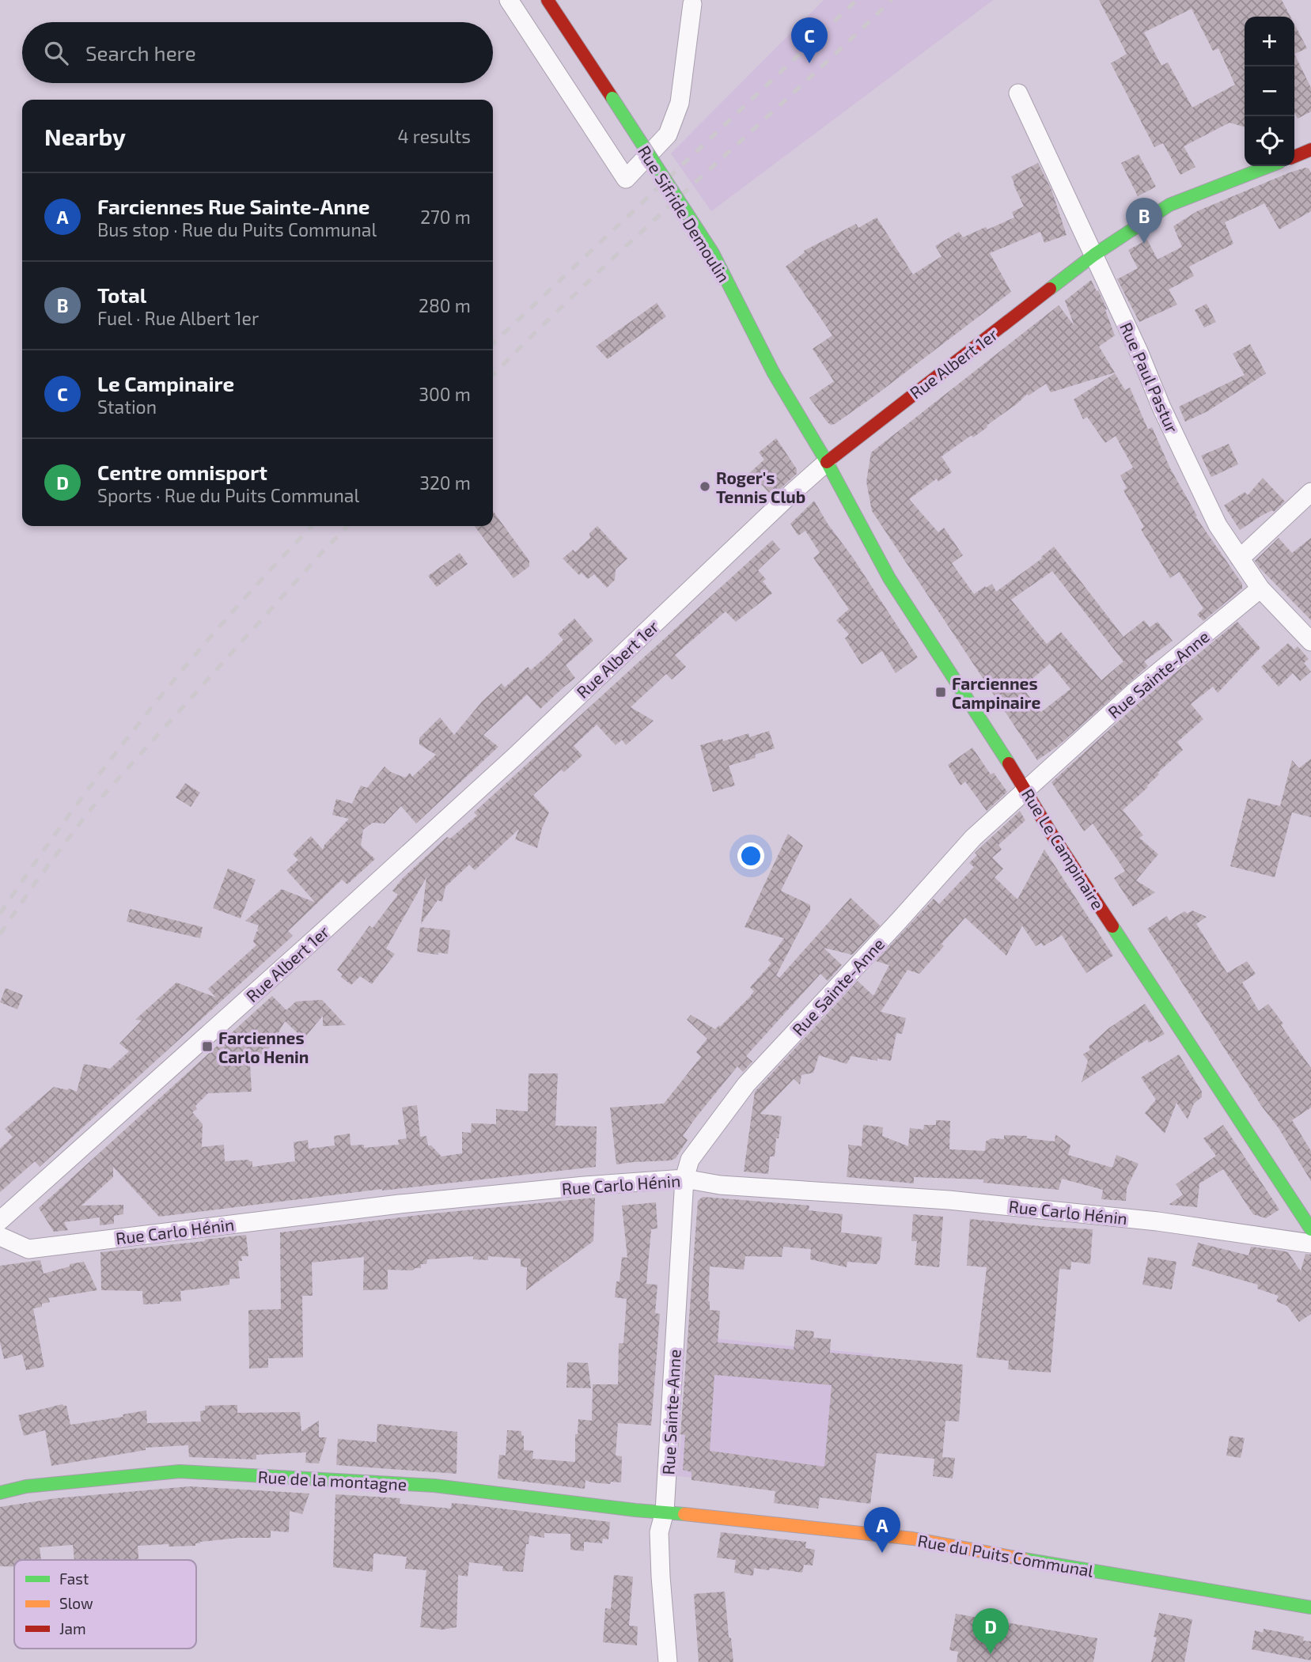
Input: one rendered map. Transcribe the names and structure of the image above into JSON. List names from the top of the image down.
{
  "streets": {
    "main road": [
      "Rue Sifride Demoulin",
      "Rue Albert 1er",
      "Rue Le Campinaire",
      "Rue de la montagne",
      "Rue du Puits Communal"
    ],
    "street": ["Rue Paul Pastur", "Rue Sainte-Anne", "Rue Carlo Hénin"]
  },
  "crossings": [
    ["Rue Sifride Demoulin", "Rue Albert 1er"],
    ["Rue Sifride Demoulin", "Rue Le Campinaire"],
    ["Rue Albert 1er", "Rue Paul Pastur"],
    ["Rue Albert 1er", "Rue Le Campinaire"],
    ["Rue Paul Pastur", "Rue Sainte-Anne"],
    ["Rue Sainte-Anne", "Rue Le Campinaire"],
    ["Rue Sainte-Anne", "Rue Carlo Hénin"],
    ["Rue Sainte-Anne", "Rue de la montagne"],
    ["Rue Sainte-Anne", "Rue du Puits Communal"],
    ["Rue de la montagne", "Rue du Puits Communal"]
  ],
  "places": {
    "other": ["Roger's Tennis Club"],
    "transit": ["Farciennes Campinaire", "Farciennes Carlo Henin"]
  },
  "legend": ["Fast", "Slow", "Jam"],
  "page": {
    "map_buttons": ["+", "−"],
    "pins": [
      "C",
      "B",
      "A",
      "D"
    ],
    "search": "Search here",
    "heading": ["Nearby", "4 results"],
    "list": [
      {
        "mark": "A",
        "name": "Farciennes Rue Sainte-Anne",
        "note": "Bus stop · Rue du Puits Communal",
        "value": "270 m"
      },
      {
        "mark": "B",
        "name": "Total",
        "note": "Fuel · Rue Albert 1er",
        "value": "280 m"
      },
      {
        "mark": "C",
        "name": "Le Campinaire",
        "note": "Station",
        "value": "300 m"
      },
      {
        "mark": "D",
        "name": "Centre omnisport",
        "note": "Sports · Rue du Puits Communal",
        "value": "320 m"
      }
    ]
  }
}
